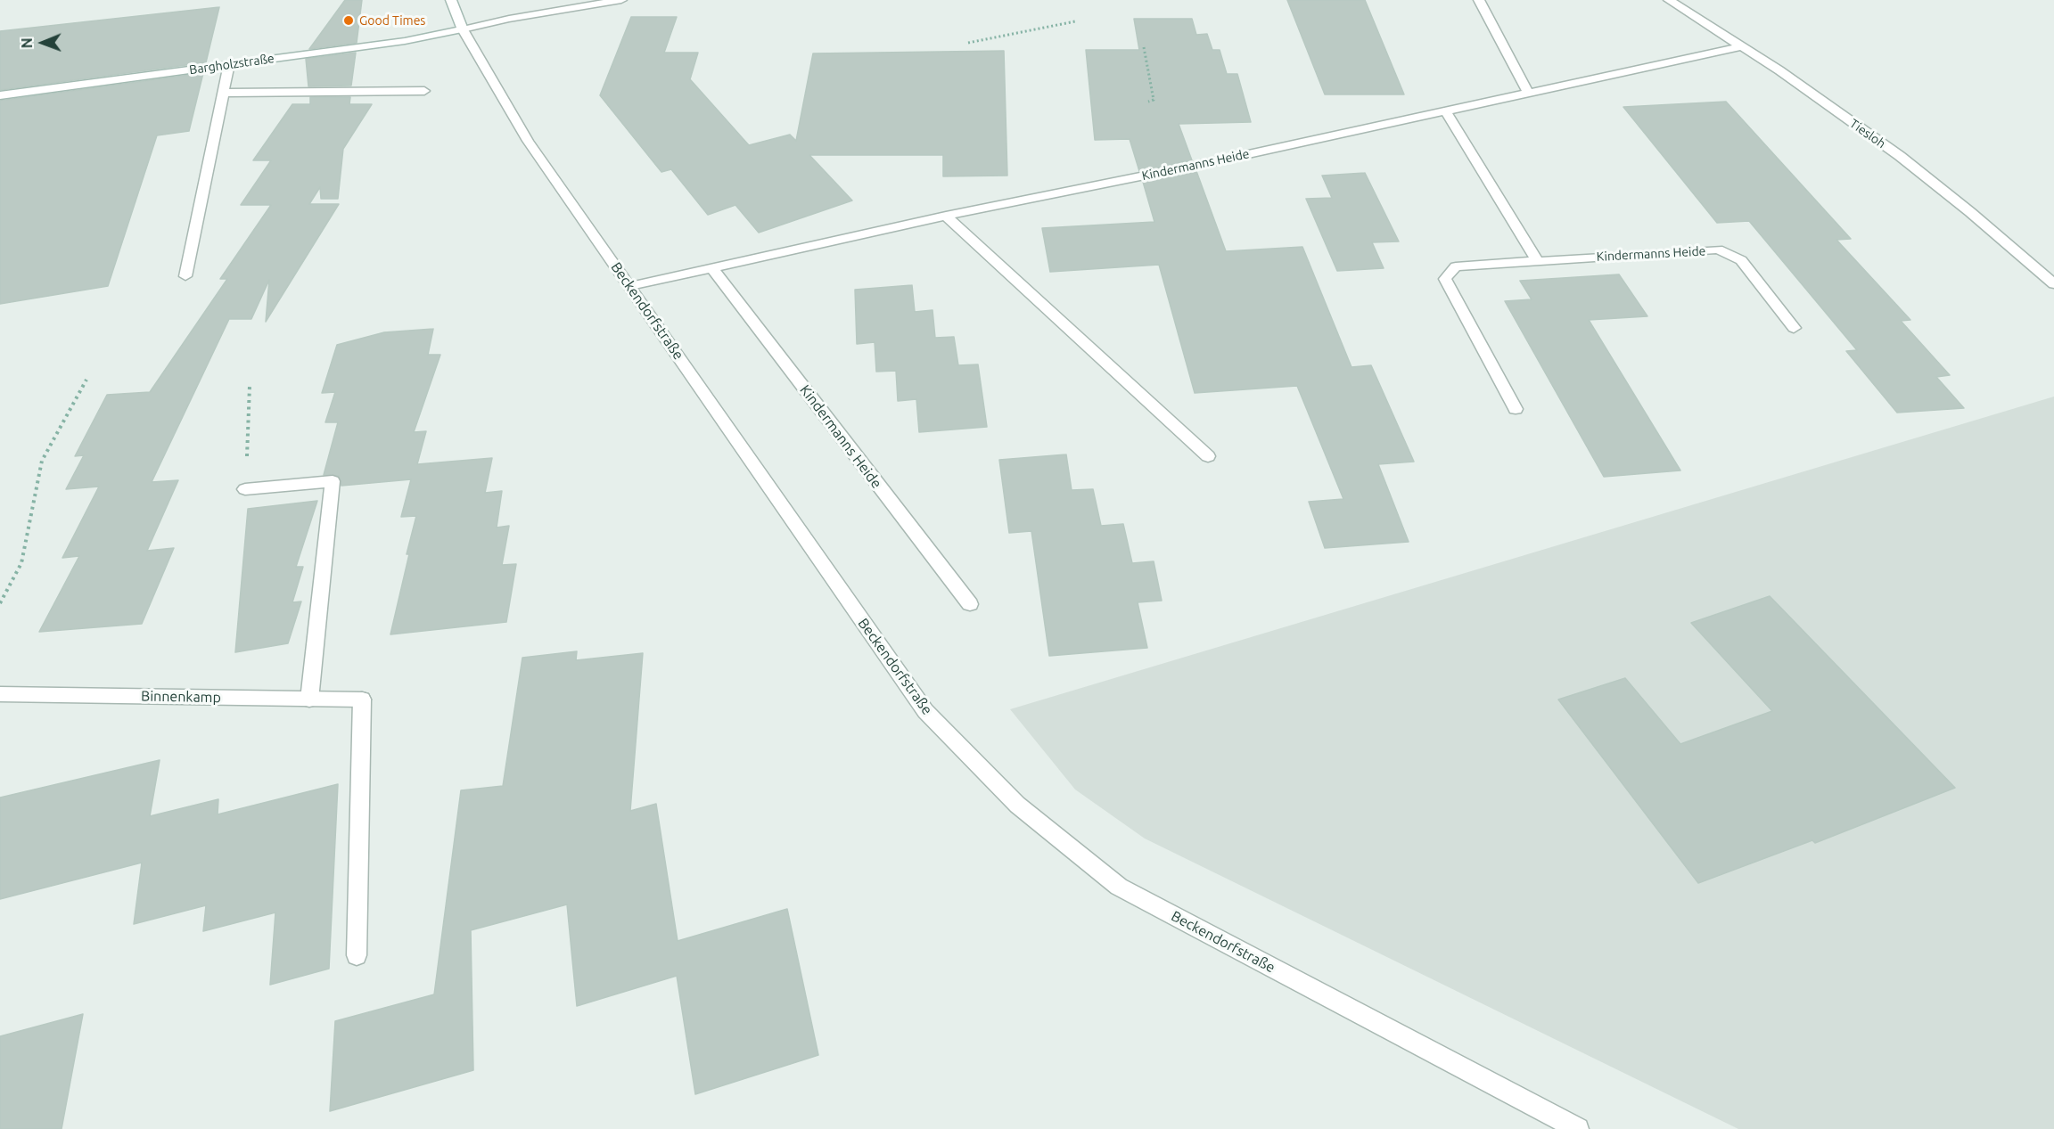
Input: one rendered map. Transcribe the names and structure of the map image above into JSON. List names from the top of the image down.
{
  "streets": {
    "street": [
      "Bargholzstraße",
      "Tiesloh",
      "Kindermanns Heide",
      "Beckendorfstraße",
      "Binnenkamp"
    ]
  },
  "crossings": [
    ["Bargholzstraße", "Beckendorfstraße"],
    ["Tiesloh", "Kindermanns Heide"],
    ["Kindermanns Heide", "Beckendorfstraße"]
  ],
  "places": ["Good Times"],
  "north": "left"
}
